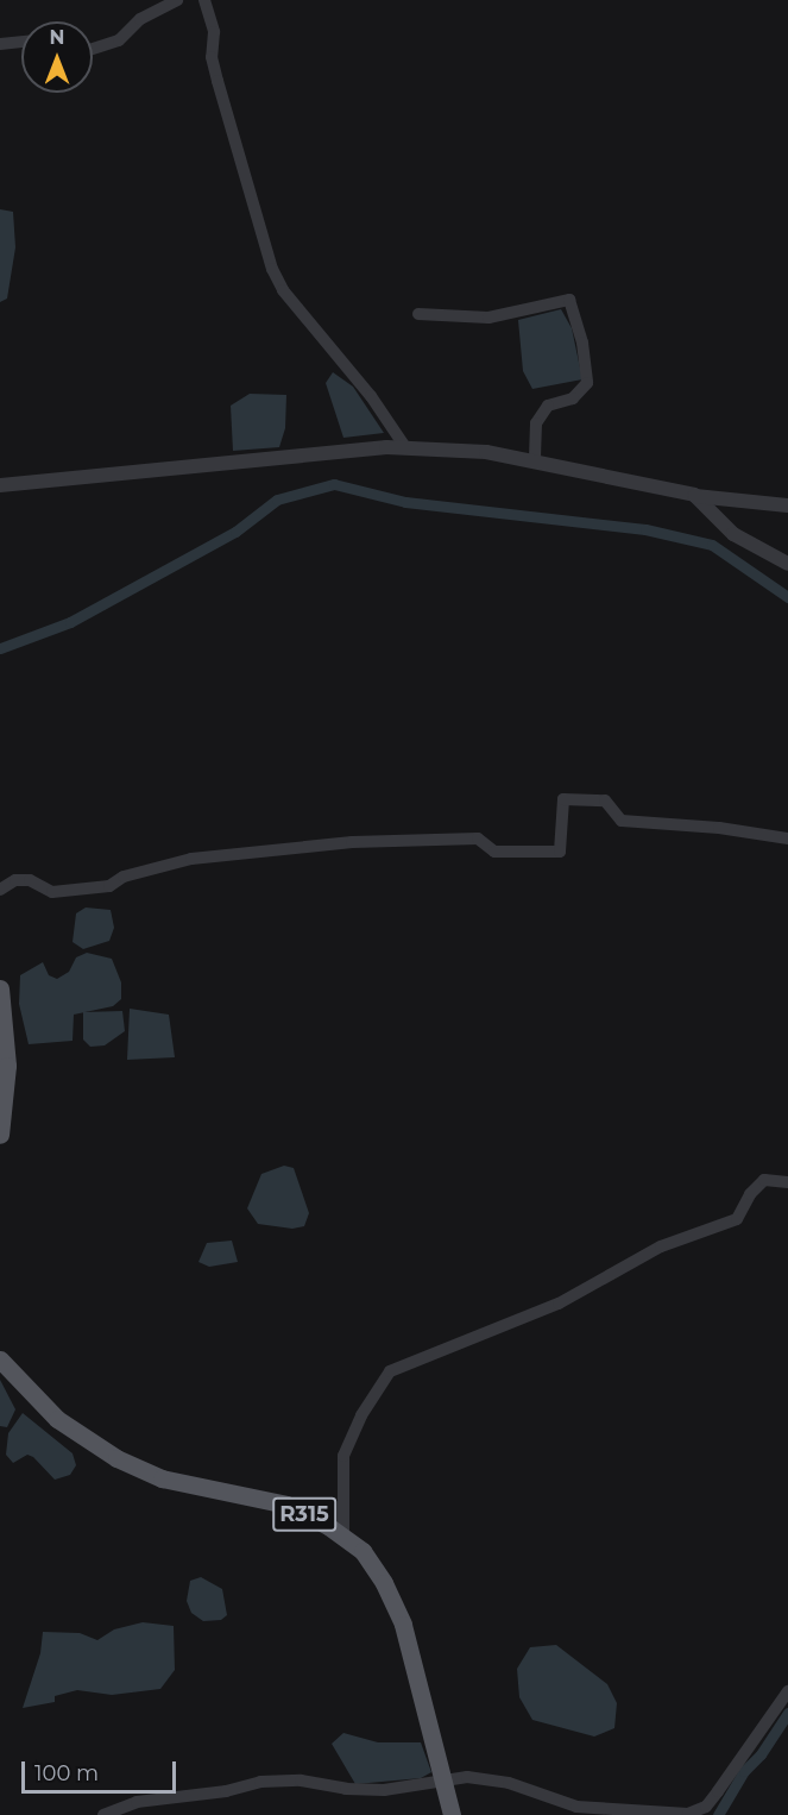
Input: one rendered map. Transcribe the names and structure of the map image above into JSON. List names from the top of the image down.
{
  "streets": {
    "main road": ["R315"]
  },
  "scale_bar": "100 m",
  "north": "top"
}
